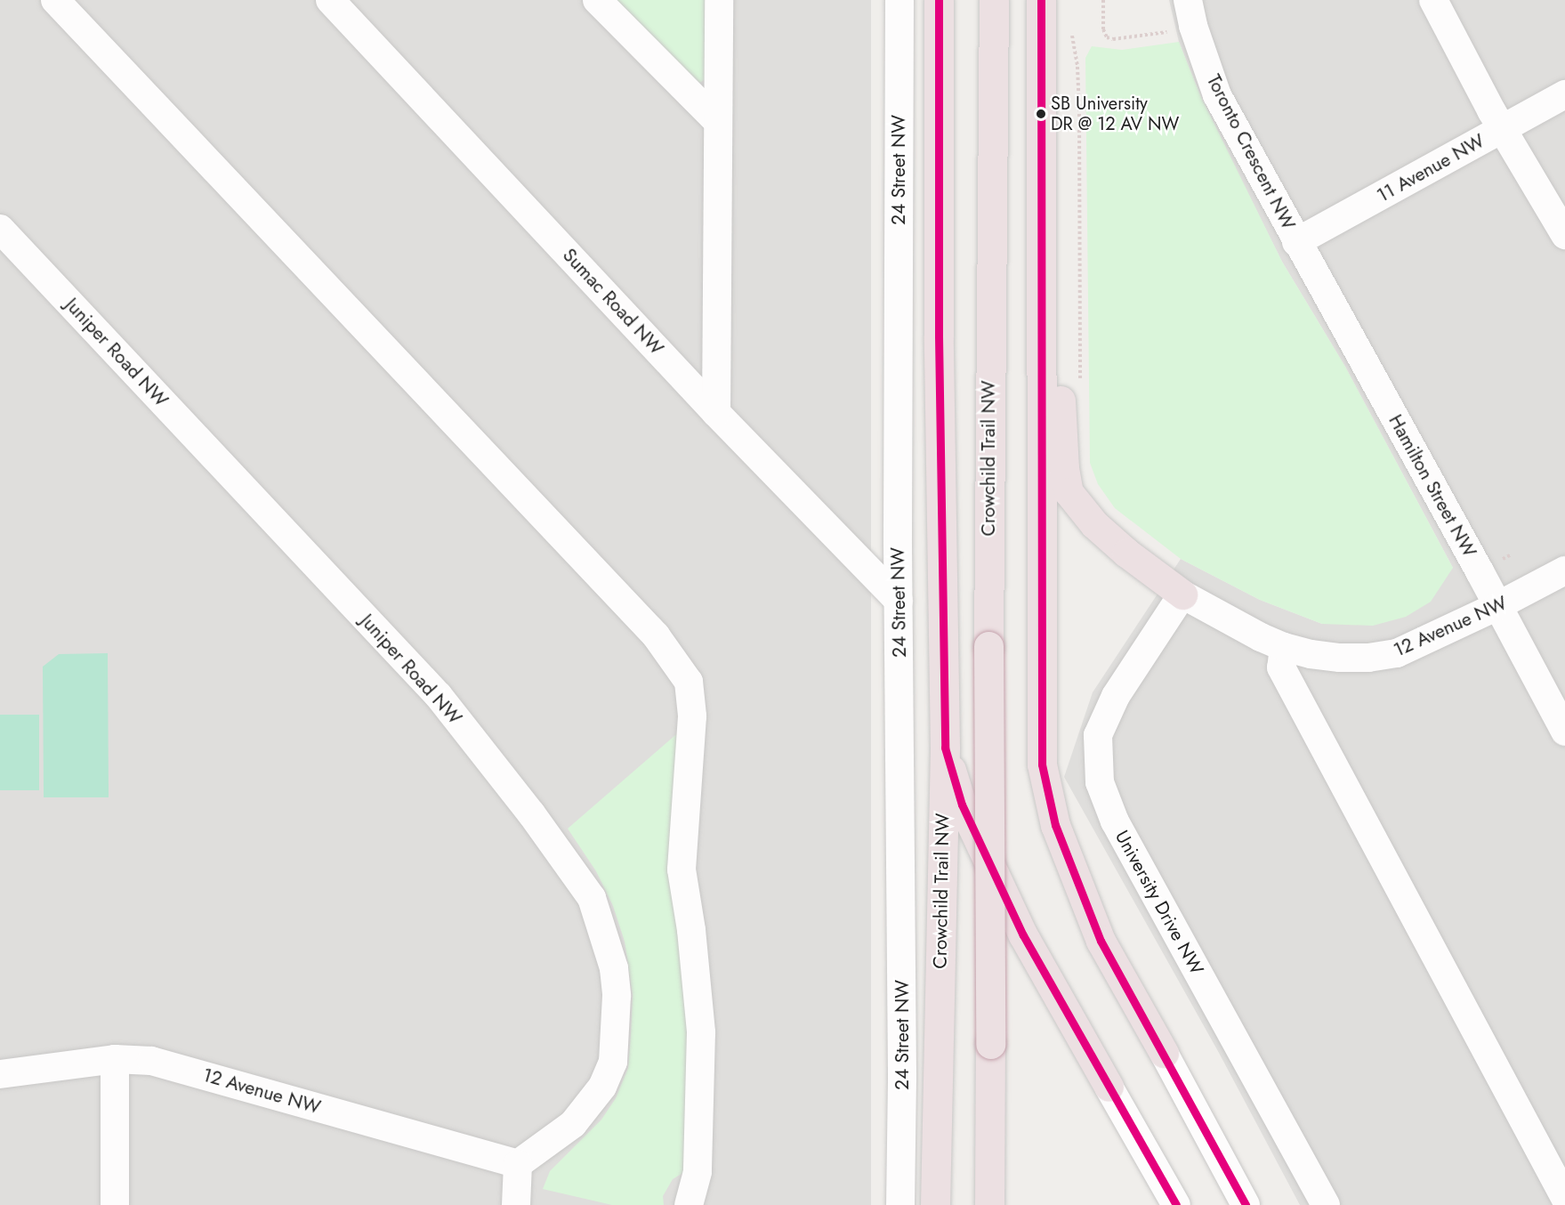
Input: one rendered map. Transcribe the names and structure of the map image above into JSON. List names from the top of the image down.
{
  "streets": {
    "highway": ["Crowchild Trail NW"],
    "street": [
      "Toronto Crescent NW",
      "11 Avenue NW",
      "24 Street NW",
      "Sumac Road NW",
      "Juniper Road NW",
      "Hamilton Street NW",
      "12 Avenue NW",
      "University Drive NW"
    ]
  },
  "crossings": [
    ["Toronto Crescent NW", "11 Avenue NW"],
    ["Toronto Crescent NW", "Hamilton Street NW"],
    ["11 Avenue NW", "Hamilton Street NW"],
    ["24 Street NW", "Sumac Road NW"],
    ["Juniper Road NW", "12 Avenue NW"],
    ["Hamilton Street NW", "12 Avenue NW"],
    ["12 Avenue NW", "University Drive NW"]
  ],
  "places": ["SB University DR @ 12 AV NW"]
}
